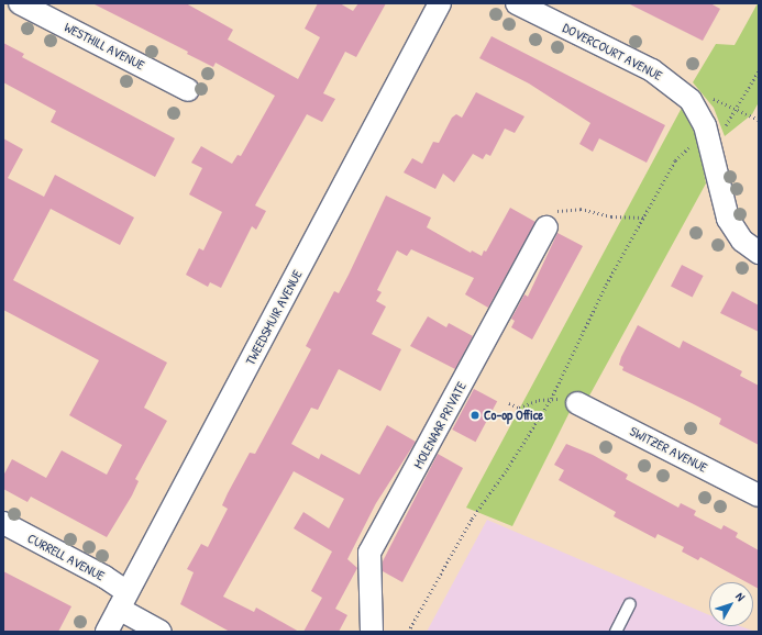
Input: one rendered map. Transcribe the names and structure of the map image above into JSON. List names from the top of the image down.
{
  "streets": {
    "street": [
      "WESTHILL AVENUE",
      "DOVERCOURT AVENUE",
      "TWEEDSMUIR AVENUE",
      "MOLENAAR PRIVATE",
      "SWITZER AVENUE",
      "CURRELL AVENUE"
    ]
  },
  "crossings": [
    ["TWEEDSMUIR AVENUE", "CURRELL AVENUE"]
  ],
  "places": ["Co-op Office"],
  "north": "top right"
}
